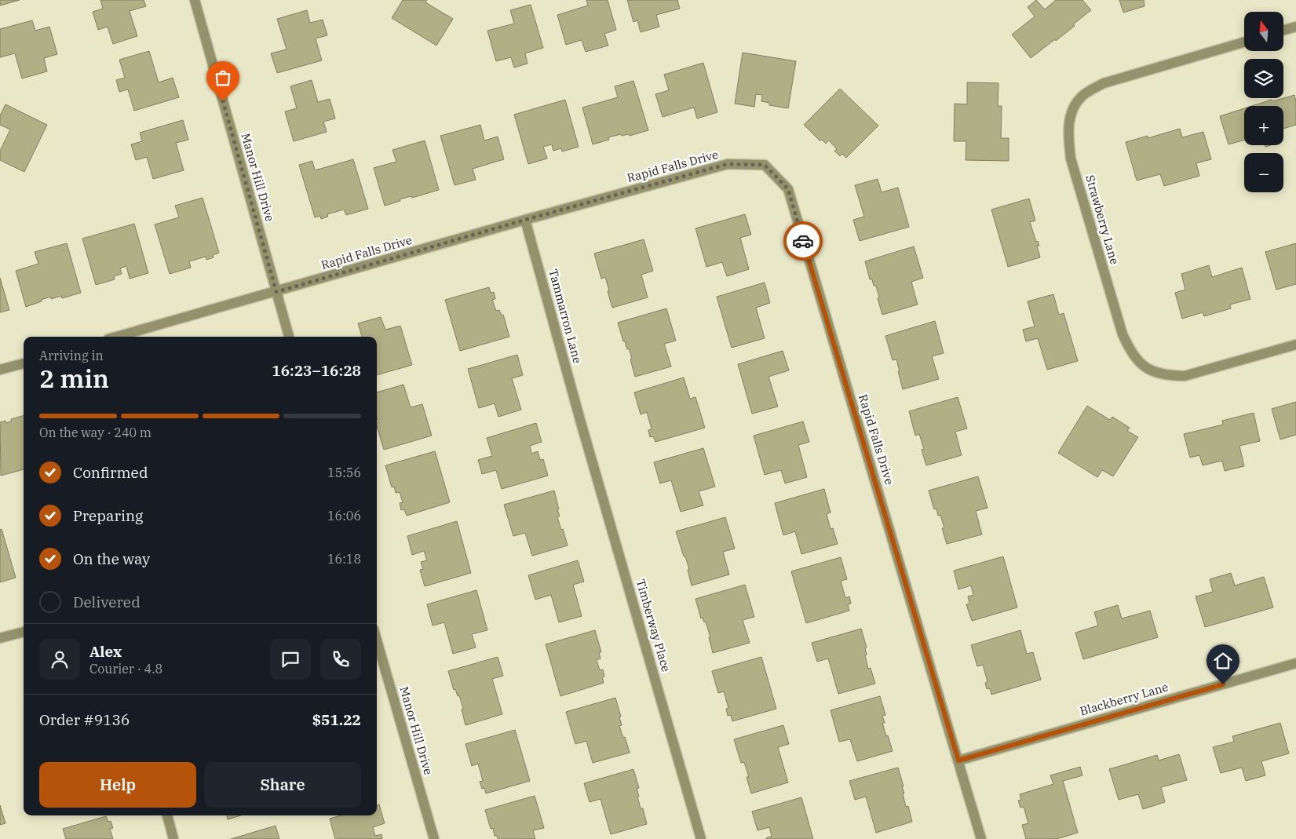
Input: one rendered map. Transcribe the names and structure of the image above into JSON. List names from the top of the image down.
{
  "streets": {
    "street": [
      "Rapid Falls Drive",
      "Manor Hill Drive",
      "Strawberry Lane",
      "Tammarron Lane",
      "Timberway Place",
      "Blackberry Lane"
    ]
  },
  "crossings": [
    ["Rapid Falls Drive", "Manor Hill Drive"],
    ["Rapid Falls Drive", "Tammarron Lane"],
    ["Rapid Falls Drive", "Blackberry Lane"],
    ["Tammarron Lane", "Timberway Place"]
  ],
  "north": "top",
  "page": {
    "map_buttons": ["+", "−"],
    "heading": ["2 min", "Arriving in", "16:23–16:28"],
    "panel": [
      "Alex",
      "Courier · 4.8",
      "Order #9136",
      "$51.22"
    ],
    "bar": "On the way · 240 m",
    "list": [
      ["Confirmed", "15:56"],
      ["Preparing", "16:06"],
      ["On the way", "16:18"],
      "Delivered"
    ],
    "buttons": ["Help", "Share"]
  }
}
